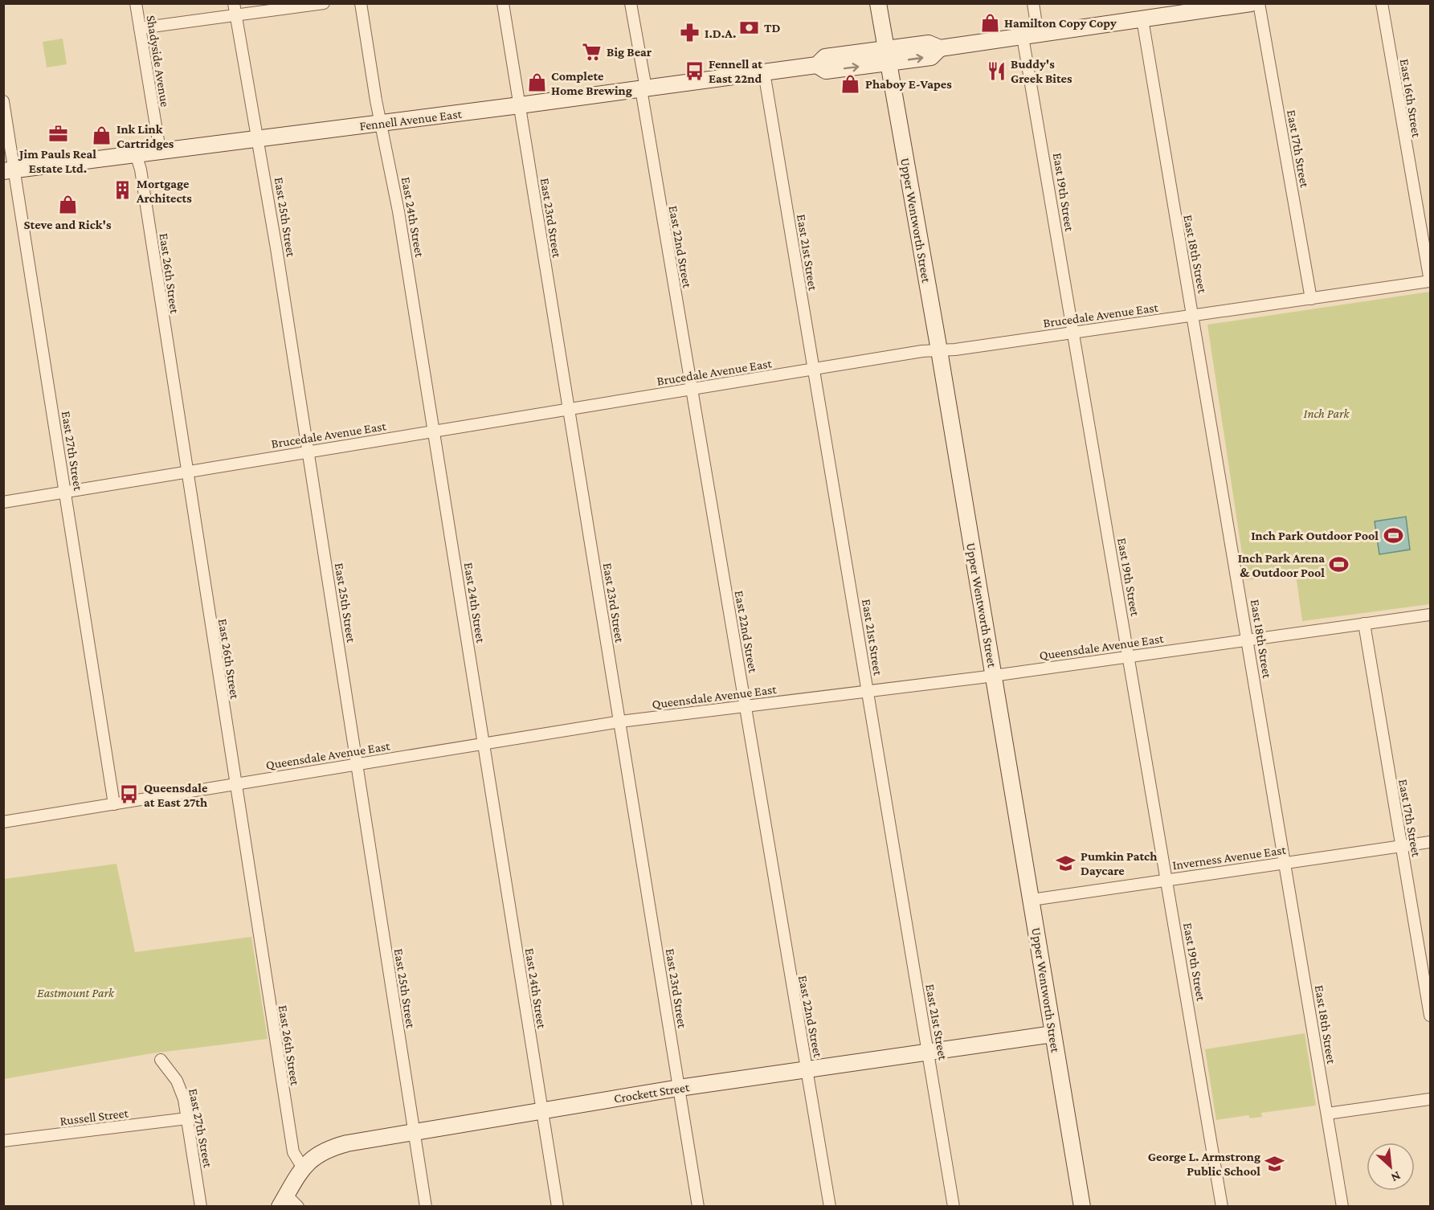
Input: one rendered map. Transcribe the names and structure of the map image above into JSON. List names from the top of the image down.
{
  "streets": {
    "main road": ["Fennell Avenue East", "Upper Wentworth Street", "Crockett Street"],
    "street": [
      "Shadyside Avenue",
      "East 16th Street",
      "East 17th Street",
      "East 19th Street",
      "East 25th Street",
      "East 24th Street",
      "East 23rd Street",
      "East 22nd Street",
      "East 21st Street",
      "East 18th Street",
      "East 26th Street",
      "Brucedale Avenue East",
      "East 27th Street",
      "Queensdale Avenue East",
      "Inverness Avenue East",
      "Russell Street"
    ]
  },
  "crossings": [
    ["Shadyside Avenue", "Fennell Avenue East"],
    ["East 16th Street", "Brucedale Avenue East"],
    ["Fennell Avenue East", "East 19th Street"],
    ["Fennell Avenue East", "East 25th Street"],
    ["Fennell Avenue East", "East 24th Street"],
    ["Fennell Avenue East", "East 23rd Street"],
    ["Fennell Avenue East", "Upper Wentworth Street"],
    ["Fennell Avenue East", "East 22nd Street"],
    ["Fennell Avenue East", "East 21st Street"],
    ["Fennell Avenue East", "East 18th Street"],
    ["Fennell Avenue East", "East 26th Street"],
    ["Fennell Avenue East", "East 27th Street"],
    ["East 17th Street", "Brucedale Avenue East"],
    ["East 17th Street", "Queensdale Avenue East"],
    ["East 17th Street", "Inverness Avenue East"],
    ["East 19th Street", "Brucedale Avenue East"],
    ["East 19th Street", "Queensdale Avenue East"],
    ["East 19th Street", "Inverness Avenue East"],
    ["East 25th Street", "Brucedale Avenue East"],
    ["East 25th Street", "Queensdale Avenue East"],
    ["East 25th Street", "Crockett Street"],
    ["East 24th Street", "Brucedale Avenue East"],
    ["East 24th Street", "Queensdale Avenue East"],
    ["East 24th Street", "Crockett Street"],
    ["East 23rd Street", "Brucedale Avenue East"],
    ["East 23rd Street", "Queensdale Avenue East"],
    ["East 23rd Street", "Crockett Street"],
    ["Upper Wentworth Street", "Brucedale Avenue East"],
    ["Upper Wentworth Street", "Queensdale Avenue East"],
    ["Upper Wentworth Street", "Inverness Avenue East"],
    ["Upper Wentworth Street", "Crockett Street"],
    ["East 22nd Street", "Brucedale Avenue East"],
    ["East 22nd Street", "Queensdale Avenue East"],
    ["East 22nd Street", "Crockett Street"],
    ["East 21st Street", "Brucedale Avenue East"],
    ["East 21st Street", "Queensdale Avenue East"],
    ["East 21st Street", "Crockett Street"],
    ["East 18th Street", "Brucedale Avenue East"],
    ["East 18th Street", "Queensdale Avenue East"],
    ["East 18th Street", "Inverness Avenue East"],
    ["East 26th Street", "Brucedale Avenue East"],
    ["East 26th Street", "Queensdale Avenue East"],
    ["East 26th Street", "Crockett Street"],
    ["Brucedale Avenue East", "East 27th Street"],
    ["East 27th Street", "Queensdale Avenue East"],
    ["East 27th Street", "Russell Street"]
  ],
  "parks": ["Inch Park", "Eastmount Park"],
  "places": {
    "shop": [
      "Hamilton Copy Copy",
      "Complete Home Brewing",
      "Phaboy E-Vapes",
      "Ink Link Cartridges",
      "Steve and Rick's"
    ],
    "bank": ["TD"],
    "pharmacy": ["I.D.A."],
    "supermarket": ["Big Bear"],
    "bus stop": ["Fennell at East 22nd", "Queensdale at East 27th"],
    "restaurant": ["Buddy's Greek Bites"],
    "office": ["Jim Pauls Real Estate Ltd."],
    "building": ["Mortgage Architects"],
    "sports": ["Inch Park Outdoor Pool", "Inch Park Arena & Outdoor Pool"],
    "school or university": ["Pumkin Patch Daycare", "George L. Armstrong Public School"]
  },
  "north": "bottom right"
}
